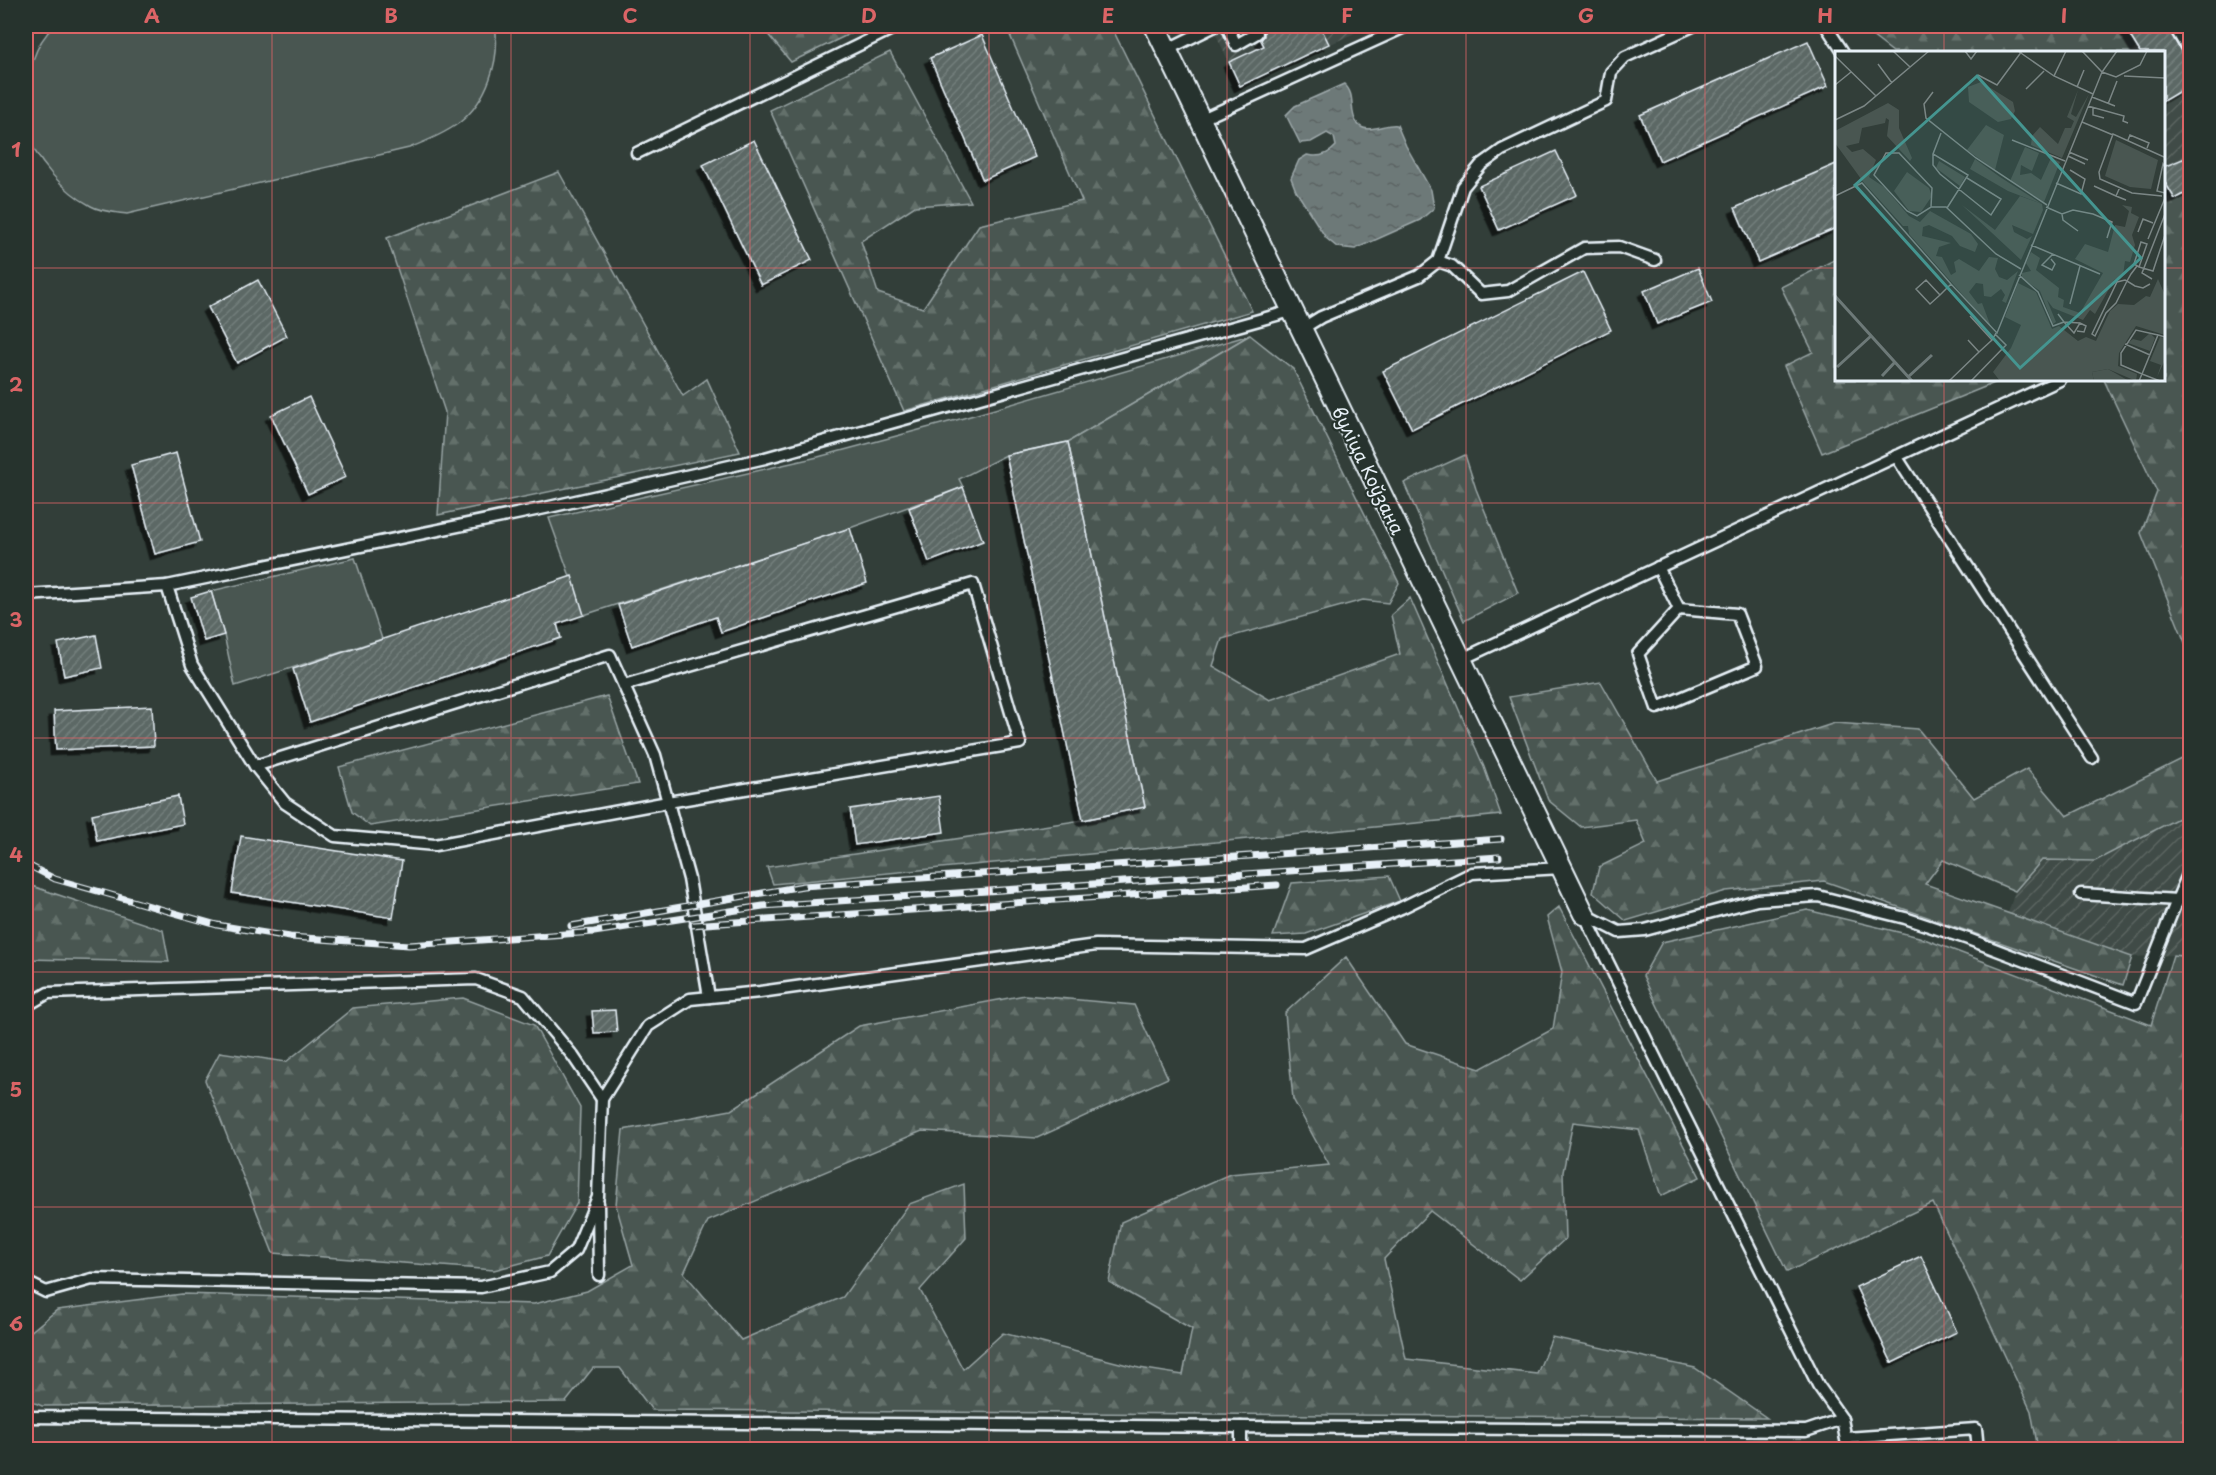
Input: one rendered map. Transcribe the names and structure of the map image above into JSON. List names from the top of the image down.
{
  "streets": {
    "street": ["вуліца Коўзана"]
  },
  "grid": {
    "columns": [
      "A",
      "B",
      "C",
      "D",
      "E",
      "F",
      "G",
      "H",
      "I"
    ],
    "rows": [
      "1",
      "2",
      "3",
      "4",
      "5",
      "6"
    ]
  }
}
